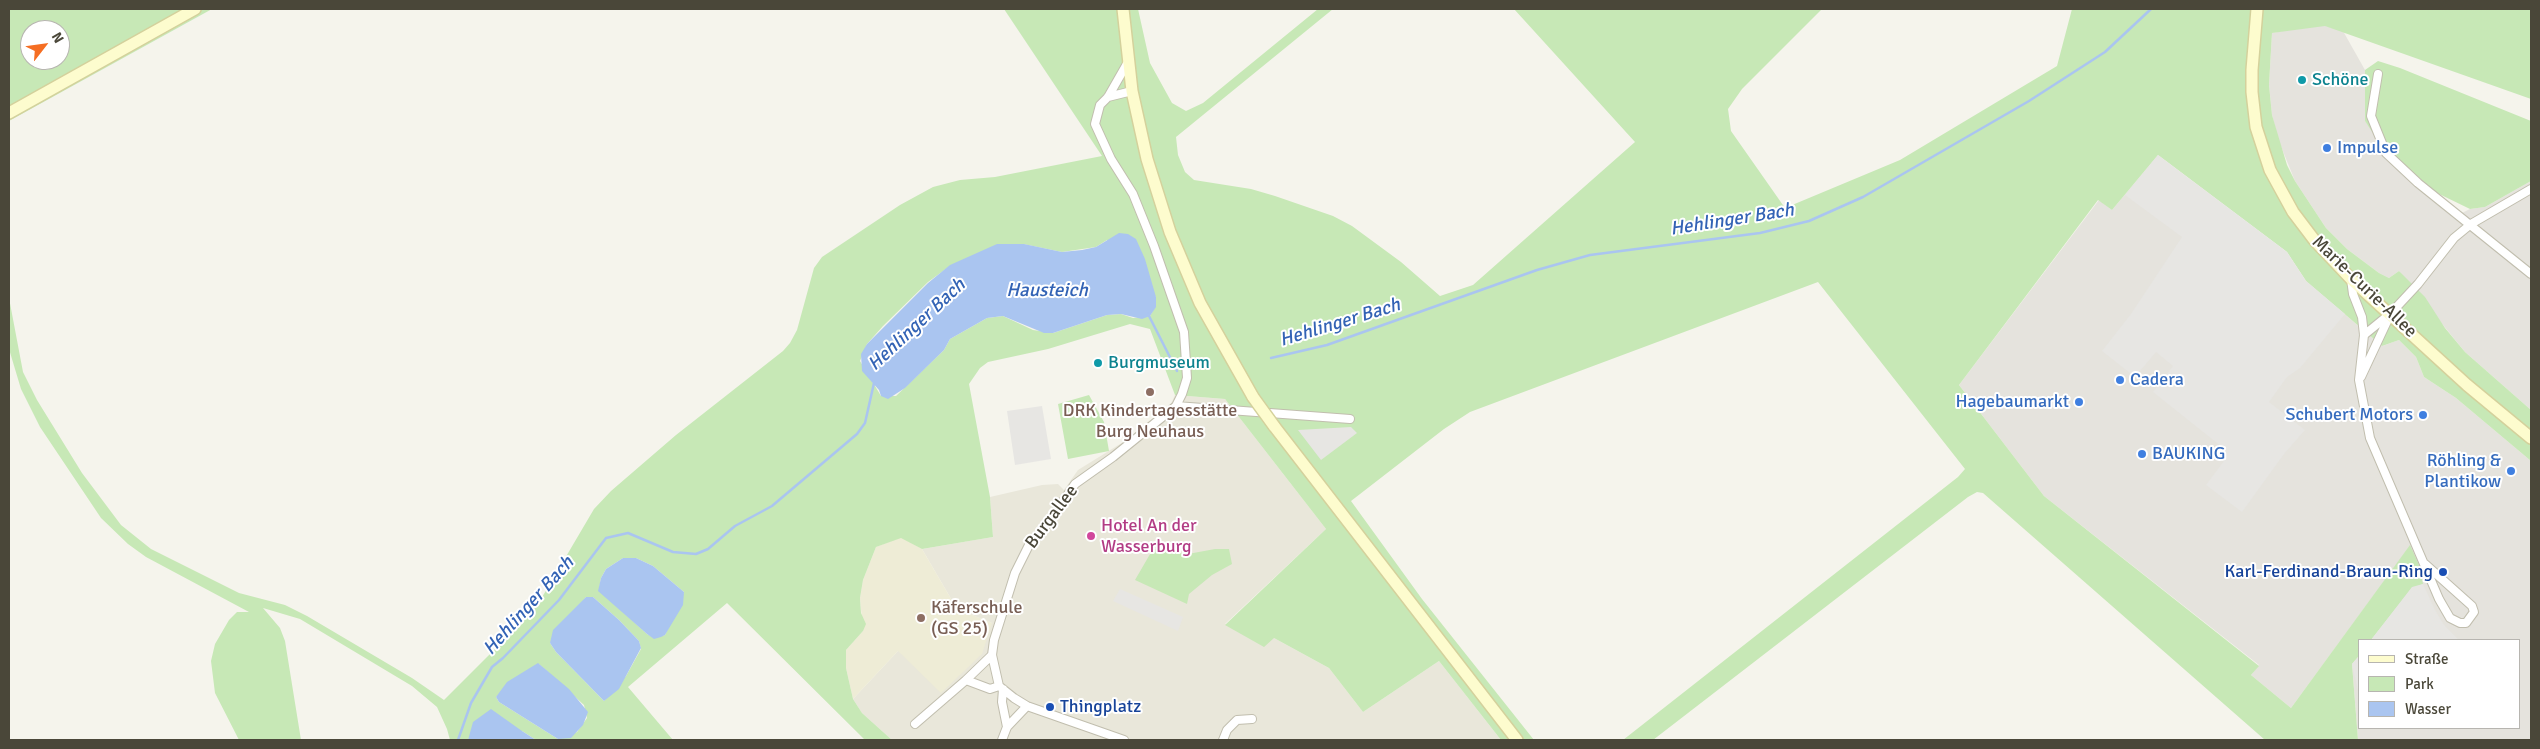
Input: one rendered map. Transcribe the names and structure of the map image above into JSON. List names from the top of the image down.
{
  "streets": {
    "street": ["Marie-Curie-Allee", "Burgallee"]
  },
  "water": ["Hehlinger Bach", "Hausteich"],
  "places": [
    "Schöne",
    "Impulse",
    "Burgmuseum",
    "Cadera",
    "DRK Kindertagesstätte Burg Neuhaus",
    "Hagebaumarkt",
    "Schubert Motors",
    "BAUKING",
    "Röhling & Plantikow",
    "Hotel An der Wasserburg",
    "Karl-Ferdinand-Braun-Ring",
    "Käferschule (GS 25)",
    "Thingplatz"
  ],
  "legend": ["Straße", "Park", "Wasser"],
  "north": "top right"
}
